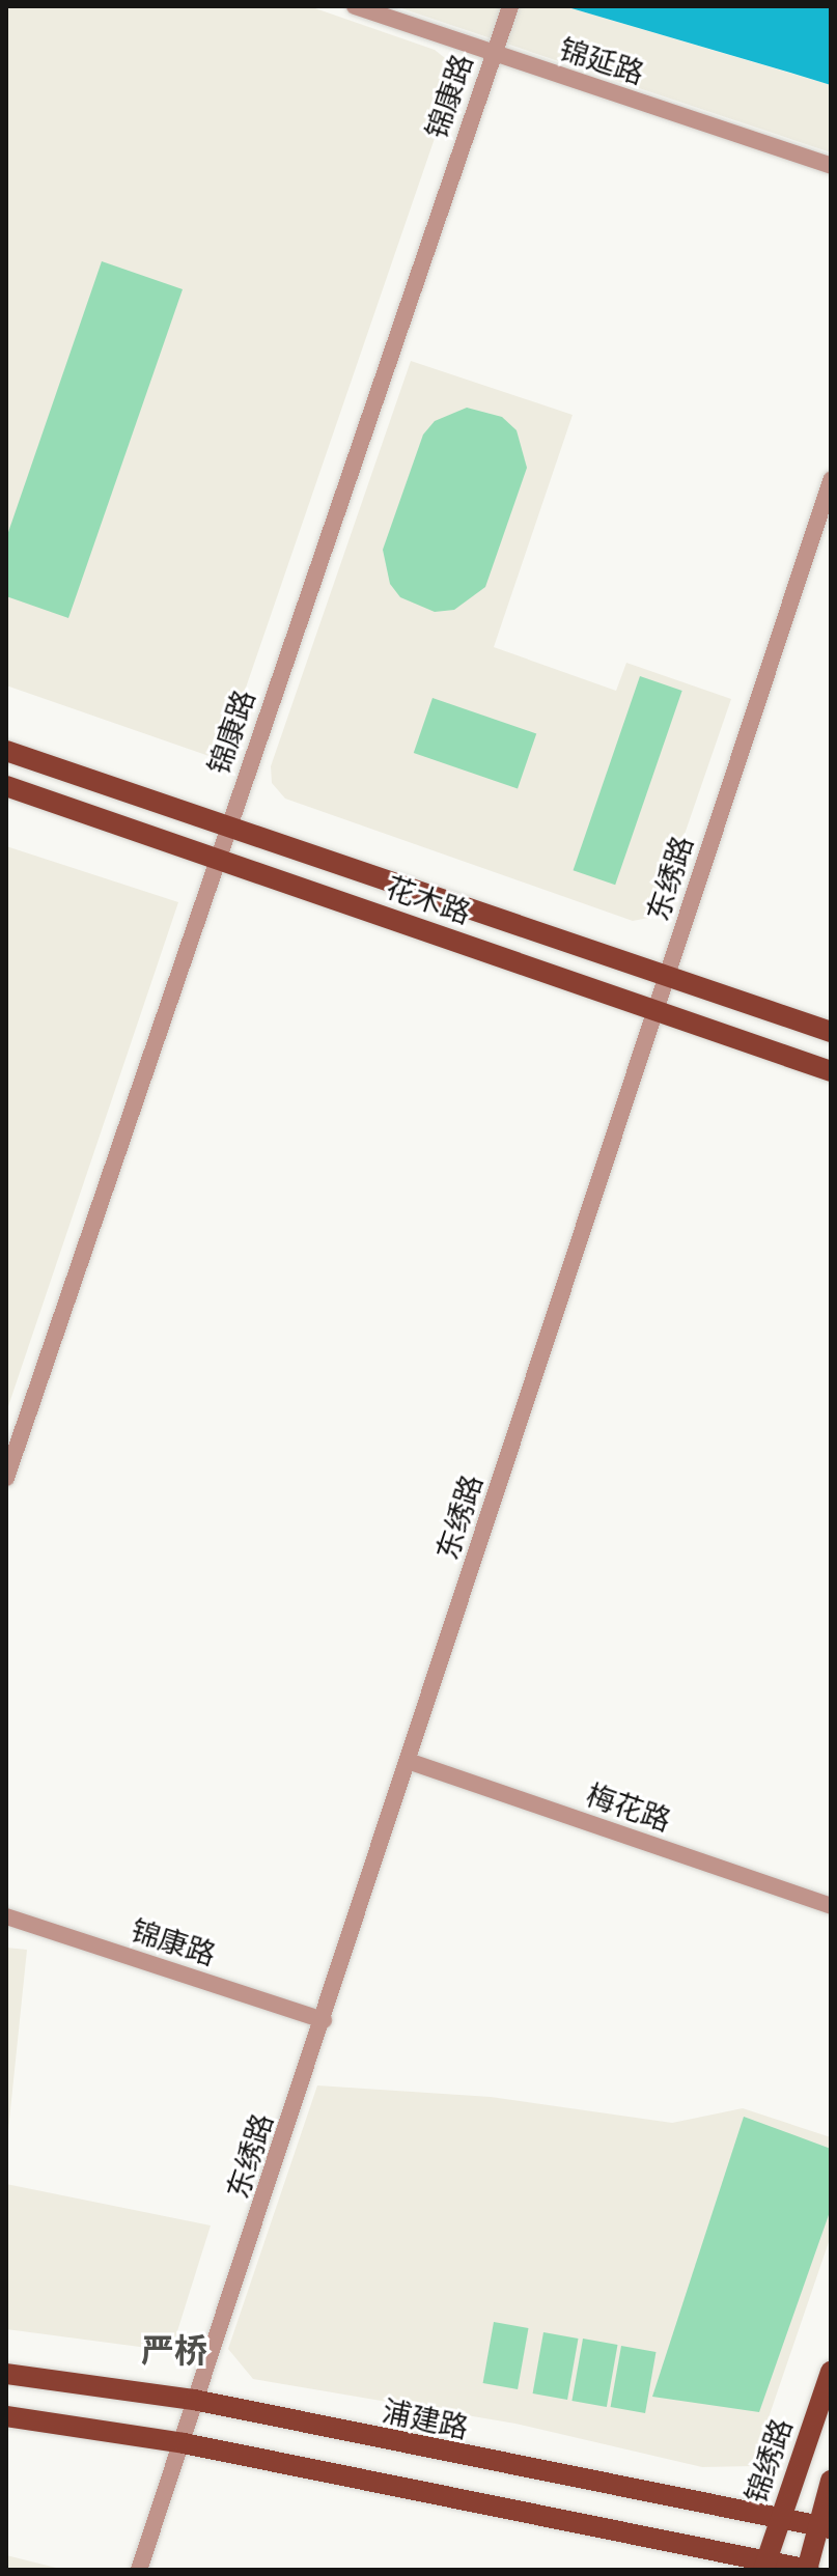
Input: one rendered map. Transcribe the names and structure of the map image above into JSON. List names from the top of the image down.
{
  "streets": {
    "main road": ["花木路", "浦建路", "锦绣路"],
    "street": [
      "锦延路",
      "锦康路",
      "东绣路",
      "梅花路"
    ]
  },
  "crossings": [
    ["锦延路", "锦康路"],
    ["锦康路", "东绣路"],
    ["锦康路", "花木路"],
    ["东绣路", "花木路"],
    ["东绣路", "梅花路"],
    ["东绣路", "浦建路"],
    ["浦建路", "锦绣路"]
  ],
  "districts": ["严桥"]
}
